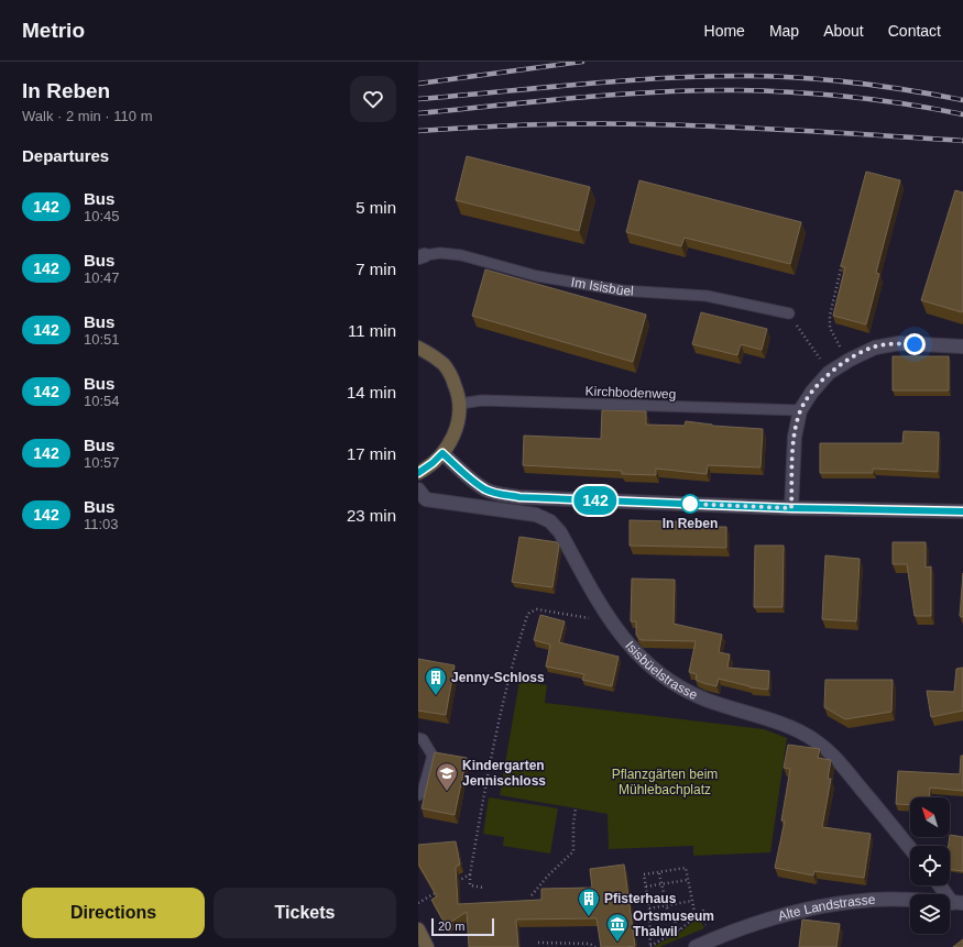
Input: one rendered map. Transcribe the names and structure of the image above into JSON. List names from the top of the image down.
{
  "streets": {
    "street": ["Isisbüelstrasse", "Alte Landstrasse"],
    "lane": ["Im Isisbüel", "Kirchbodenweg"]
  },
  "parks": ["Pflanzgärten beim Mühlebachplatz"],
  "places": {
    "other": ["In Reben"],
    "building": ["Jenny-Schloss", "Pfisterhaus"],
    "school or university": ["Kindergarten Jennischloss"],
    "museum": ["Ortsmuseum Thalwil"]
  },
  "lines": ["bus line 142"],
  "scale_bar": "20 m",
  "north": "top left",
  "page": {
    "header": "Metrio",
    "nav": [
      "Home",
      "Map",
      "About",
      "Contact"
    ],
    "heading": [
      ["In Reben", "Walk · 2 min · 110 m"],
      "Departures"
    ],
    "on_map": "142",
    "list": [
      {
        "mark": "142",
        "name": "Bus",
        "note": "10:45",
        "value": "5 min"
      },
      {
        "mark": "142",
        "name": "Bus",
        "note": "10:47",
        "value": "7 min"
      },
      {
        "mark": "142",
        "name": "Bus",
        "note": "10:51",
        "value": "11 min"
      },
      {
        "mark": "142",
        "name": "Bus",
        "note": "10:54",
        "value": "14 min"
      },
      {
        "mark": "142",
        "name": "Bus",
        "note": "10:57",
        "value": "17 min"
      },
      {
        "mark": "142",
        "name": "Bus",
        "note": "11:03",
        "value": "23 min"
      }
    ],
    "buttons": ["Directions", "Tickets"],
    "scale": "20 m"
  }
}
